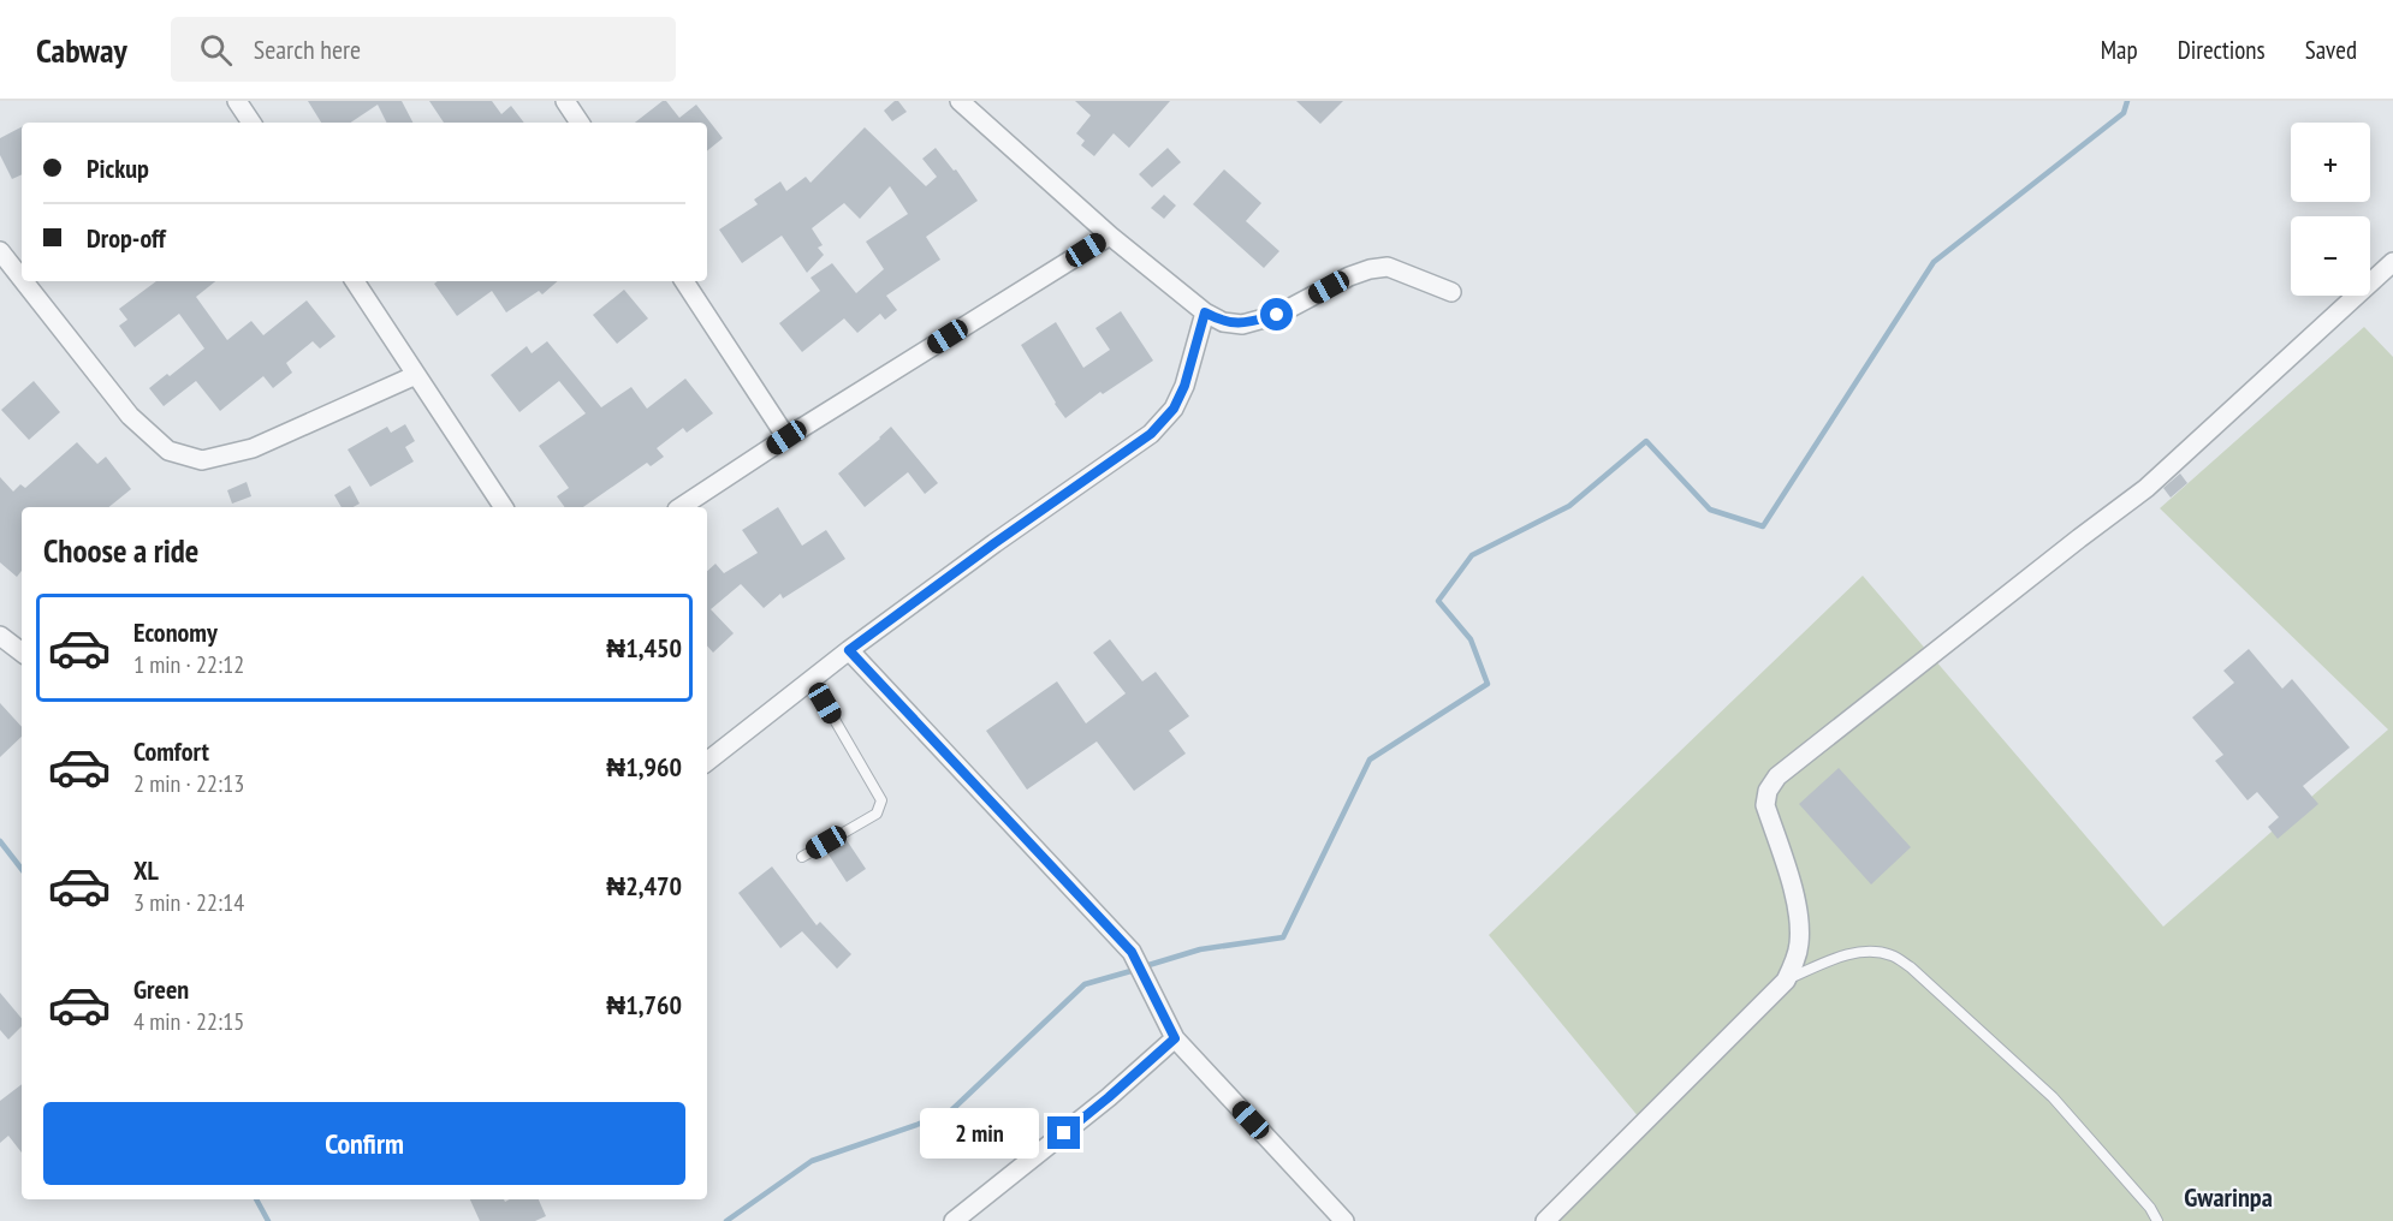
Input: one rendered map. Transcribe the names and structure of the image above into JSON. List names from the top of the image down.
{
  "districts": ["Gwarinpa"],
  "page": {
    "header": "Cabway",
    "search": "Search here",
    "nav": ["Map", "Directions", "Saved"],
    "map_buttons": ["+", "−"],
    "banner": ["Pickup", "Drop-off"],
    "heading": "Choose a ride",
    "list": [
      {
        "name": "Economy",
        "note": "1 min · 22:12",
        "value": "₦1,450"
      },
      {
        "name": "Comfort",
        "note": "2 min · 22:13",
        "value": "₦1,960"
      },
      {
        "name": "XL",
        "note": "3 min · 22:14",
        "value": "₦2,470"
      },
      {
        "name": "Green",
        "note": "4 min · 22:15",
        "value": "₦1,760"
      }
    ],
    "buttons": "Confirm",
    "bubble": "2 min"
  }
}
